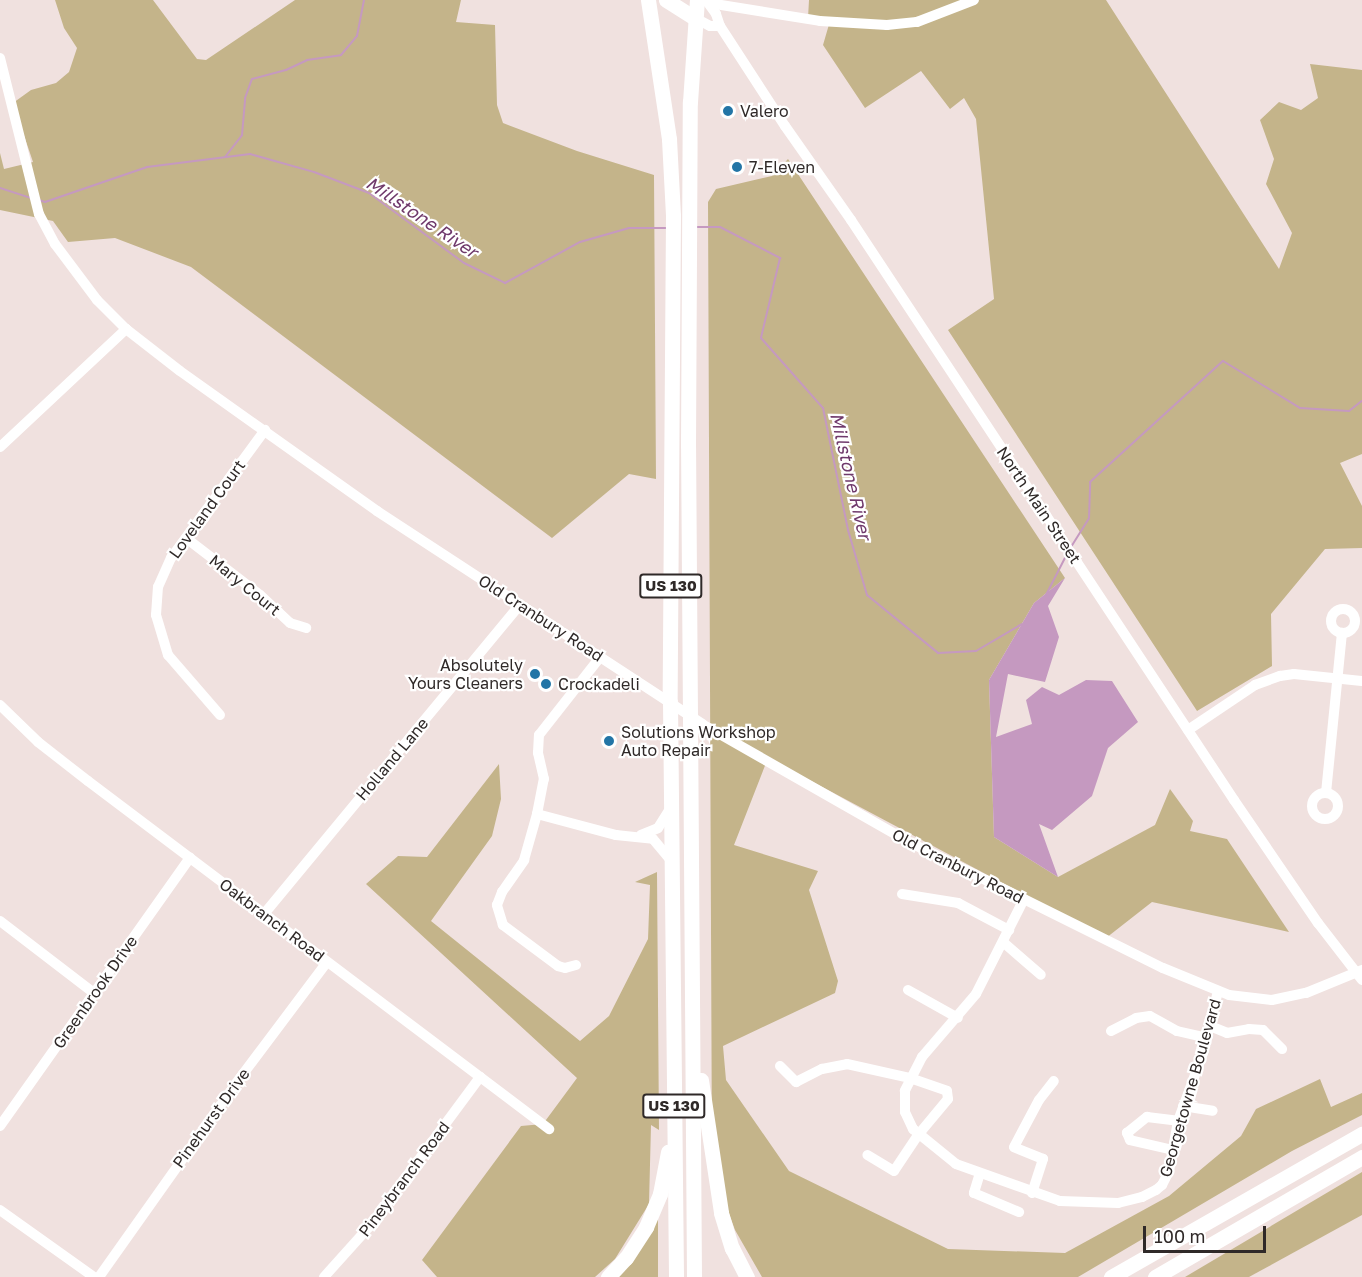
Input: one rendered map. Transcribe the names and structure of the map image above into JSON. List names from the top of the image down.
{
  "streets": {
    "highway": ["US 130"],
    "street": [
      "North Main Street",
      "Loveland Court",
      "Mary Court",
      "Old Cranbury Road",
      "Holland Lane",
      "Oakbranch Road",
      "Greenbrook Drive",
      "Georgetowne Boulevard",
      "Pinehurst Drive",
      "Pineybranch Road"
    ]
  },
  "crossings": [
    ["North Main Street", "US 130"],
    ["North Main Street", "Old Cranbury Road"],
    ["Loveland Court", "Mary Court"],
    ["Loveland Court", "Old Cranbury Road"],
    ["US 130", "Old Cranbury Road"],
    ["Old Cranbury Road", "Holland Lane"],
    ["Old Cranbury Road", "Georgetowne Boulevard"],
    ["Holland Lane", "Oakbranch Road"],
    ["Oakbranch Road", "Greenbrook Drive"],
    ["Oakbranch Road", "Pinehurst Drive"],
    ["Oakbranch Road", "Pineybranch Road"]
  ],
  "water": ["Millstone River"],
  "places": [
    "Valero",
    "7-Eleven",
    "Absolutely Yours Cleaners",
    "Crockadeli",
    "Solutions Workshop Auto Repair"
  ],
  "scale_bar": "100 m"
}
